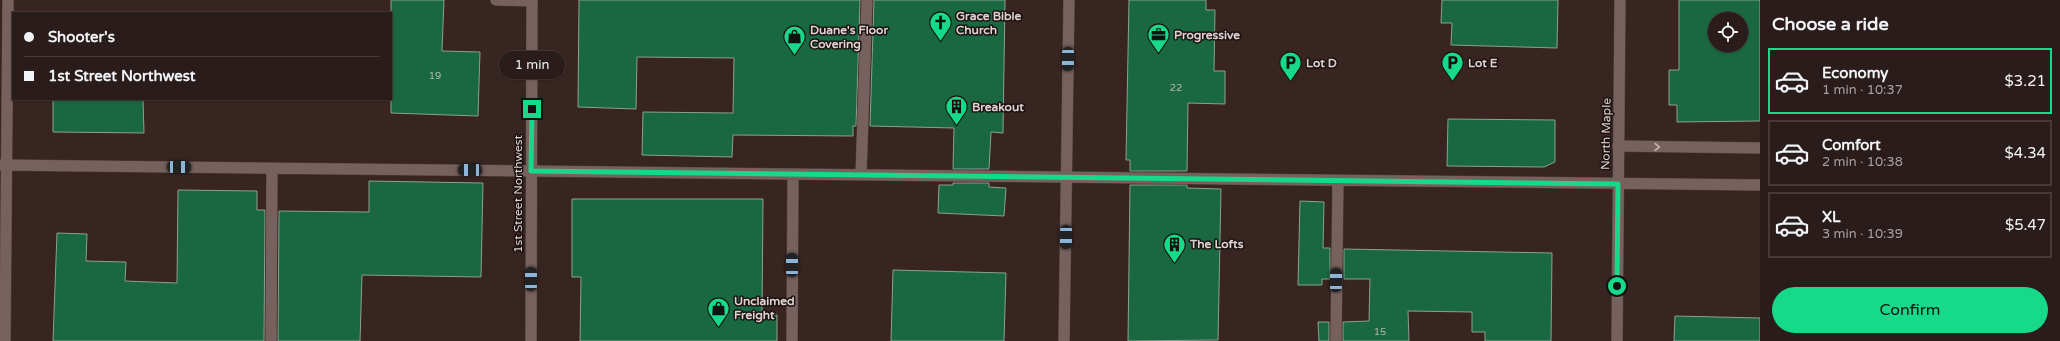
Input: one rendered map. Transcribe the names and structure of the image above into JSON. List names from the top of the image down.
{
  "streets": {
    "street": ["North Maple", "1st Street Northwest"]
  },
  "places": {
    "church": ["Grace Bible Church"],
    "office": ["Progressive"],
    "shop": ["Duane's Floor Covering", "Unclaimed Freight"],
    "parking": ["Lot D", "Lot E"],
    "building": ["Breakout", "The Lofts"]
  },
  "house_numbers": ["19", "22", "15"],
  "page": {
    "heading": "Choose a ride",
    "banner": ["Shooter's", "1st Street Northwest"],
    "list": [
      {
        "name": "Economy",
        "note": "1 min · 10:37",
        "value": "$3.21"
      },
      {
        "name": "Comfort",
        "note": "2 min · 10:38",
        "value": "$4.34"
      },
      {
        "name": "XL",
        "note": "3 min · 10:39",
        "value": "$5.47"
      }
    ],
    "bubble": "1 min",
    "buttons": "Confirm"
  }
}
